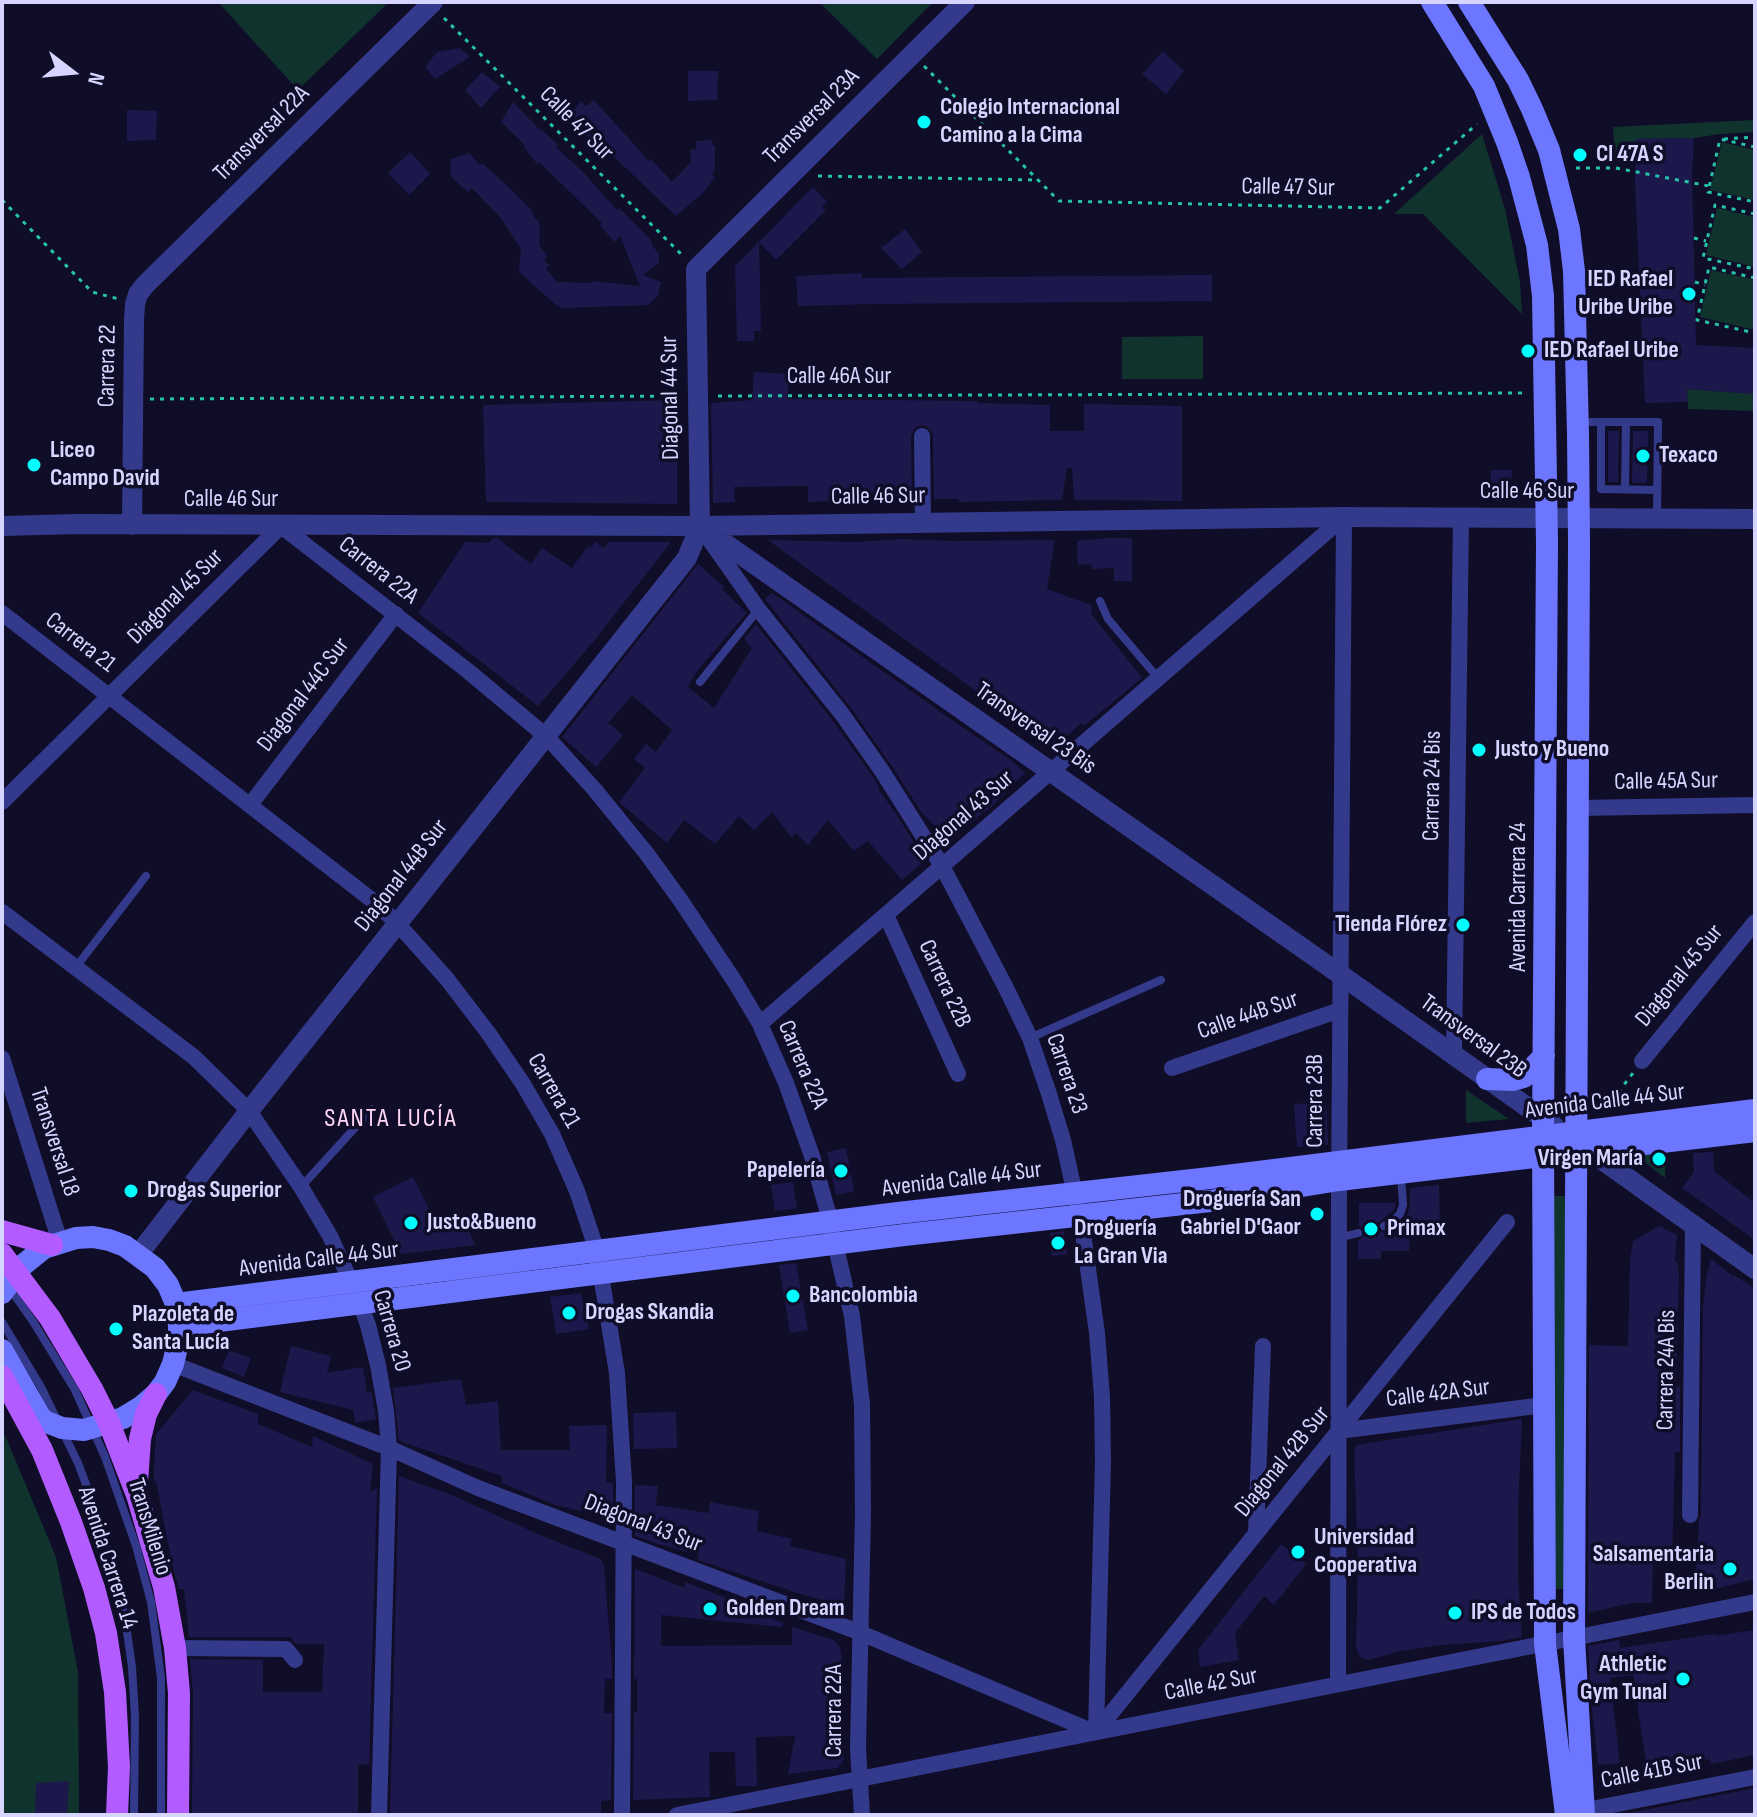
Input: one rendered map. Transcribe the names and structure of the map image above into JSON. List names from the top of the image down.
{
  "streets": {
    "main road": ["Avenida Carrera 24", "Avenida Calle 44 Sur", "Avenida Carrera 14"],
    "street": [
      "Transversal 23A",
      "Transversal 22A",
      "Carrera 22",
      "Diagonal 44 Sur",
      "Calle 46 Sur",
      "Carrera 22A",
      "Diagonal 45 Sur",
      "Carrera 21",
      "Diagonal 44C Sur",
      "Transversal 23 Bis",
      "Calle 45A Sur",
      "Carrera 24 Bis",
      "Diagonal 43 Sur",
      "Diagonal 44B Sur",
      "Carrera 22B",
      "Calle 44B Sur",
      "Transversal 23B",
      "Carrera 23",
      "Carrera 23B",
      "Transversal 18",
      "Carrera 20",
      "Carrera 24A Bis",
      "Calle 42A Sur",
      "Diagonal 42B Sur",
      "Calle 42 Sur",
      "Calle 41B Sur"
    ],
    "lane": ["TransMilenio"],
    "path": ["Calle 47 Sur", "Calle 46A Sur"]
  },
  "crossings": [
    ["Transversal 23A", "Calle 47 Sur"],
    ["Transversal 23A", "Diagonal 44 Sur"],
    ["Calle 47 Sur", "Transversal 22A"],
    ["Calle 47 Sur", "Diagonal 44 Sur"],
    ["Transversal 22A", "Carrera 22"],
    ["Carrera 22", "Calle 46A Sur"],
    ["Carrera 22", "Calle 46 Sur"],
    ["Calle 46A Sur", "Diagonal 44 Sur"],
    ["Calle 46A Sur", "Avenida Carrera 24"],
    ["Diagonal 44 Sur", "Calle 46 Sur"],
    ["Diagonal 44 Sur", "Transversal 23 Bis"],
    ["Diagonal 44 Sur", "Diagonal 44B Sur"],
    ["Diagonal 44 Sur", "Carrera 23"],
    ["Calle 46 Sur", "Carrera 22A"],
    ["Calle 46 Sur", "Diagonal 45 Sur"],
    ["Calle 46 Sur", "Transversal 23 Bis"],
    ["Calle 46 Sur", "Carrera 24 Bis"],
    ["Calle 46 Sur", "Diagonal 43 Sur"],
    ["Calle 46 Sur", "Diagonal 44B Sur"],
    ["Calle 46 Sur", "Avenida Carrera 24"],
    ["Calle 46 Sur", "Carrera 23"],
    ["Calle 46 Sur", "Carrera 23B"],
    ["Carrera 22A", "Diagonal 45 Sur"],
    ["Carrera 22A", "Diagonal 44C Sur"],
    ["Carrera 22A", "Diagonal 43 Sur"],
    ["Carrera 22A", "Diagonal 44B Sur"],
    ["Carrera 22A", "Avenida Calle 44 Sur"],
    ["Carrera 22A", "Calle 42 Sur"],
    ["Diagonal 45 Sur", "Carrera 21"],
    ["Carrera 21", "Diagonal 44C Sur"],
    ["Carrera 21", "Diagonal 43 Sur"],
    ["Carrera 21", "Diagonal 44B Sur"],
    ["Carrera 21", "Avenida Calle 44 Sur"],
    ["Transversal 23 Bis", "Diagonal 43 Sur"],
    ["Transversal 23 Bis", "Diagonal 44B Sur"],
    ["Transversal 23 Bis", "Transversal 23B"],
    ["Transversal 23 Bis", "Carrera 23"],
    ["Transversal 23 Bis", "Carrera 23B"],
    ["Calle 45A Sur", "Avenida Carrera 24"],
    ["Carrera 24 Bis", "Transversal 23B"],
    ["Diagonal 43 Sur", "Carrera 22B"],
    ["Diagonal 43 Sur", "Carrera 23"],
    ["Diagonal 43 Sur", "Carrera 23B"],
    ["Diagonal 43 Sur", "Carrera 20"],
    ["Diagonal 43 Sur", "Diagonal 42B Sur"],
    ["Diagonal 43 Sur", "Calle 42 Sur"],
    ["Diagonal 44B Sur", "Carrera 23"],
    ["Diagonal 44B Sur", "Carrera 20"],
    ["Avenida Carrera 24", "Transversal 23B"],
    ["Avenida Carrera 24", "Avenida Calle 44 Sur"],
    ["Avenida Carrera 24", "Calle 42A Sur"],
    ["Avenida Carrera 24", "Calle 42 Sur"],
    ["Avenida Carrera 24", "Calle 41B Sur"],
    ["Calle 44B Sur", "Carrera 23B"],
    ["Transversal 23B", "Carrera 23B"],
    ["Transversal 23B", "Avenida Calle 44 Sur"],
    ["Transversal 23B", "Carrera 24A Bis"],
    ["Carrera 23", "Avenida Calle 44 Sur"],
    ["Carrera 23", "Diagonal 42B Sur"],
    ["Carrera 23", "Calle 42 Sur"],
    ["Carrera 23B", "Avenida Calle 44 Sur"],
    ["Carrera 23B", "Calle 42A Sur"],
    ["Carrera 23B", "Diagonal 42B Sur"],
    ["Carrera 23B", "Calle 42 Sur"],
    ["Avenida Calle 44 Sur", "Carrera 20"],
    ["Calle 42A Sur", "Diagonal 42B Sur"],
    ["Diagonal 42B Sur", "Calle 42 Sur"],
    ["TransMilenio", "Avenida Carrera 14"]
  ],
  "districts": ["SANTA LUCÍA"],
  "places": [
    "Colegio Internacional Camino a la Cima",
    "Cl 47A S",
    "IED Rafael Uribe Uribe",
    "IED Rafael Uribe",
    "Texaco",
    "Liceo Campo David",
    "Justo y Bueno",
    "Tienda Flórez",
    "Virgen María",
    "Papelería",
    "Drogas Superior",
    "Droguería San Gabriel D'Gaor",
    "Justo&Bueno",
    "Primax",
    "Droguería La Gran Via",
    "Bancolombia",
    "Drogas Skandia",
    "Plazoleta de Santa Lucía",
    "Universidad Cooperativa",
    "Salsamentaria Berlin",
    "Golden Dream",
    "IPS de Todos",
    "Athletic Gym Tunal"
  ],
  "north": "right"
}
